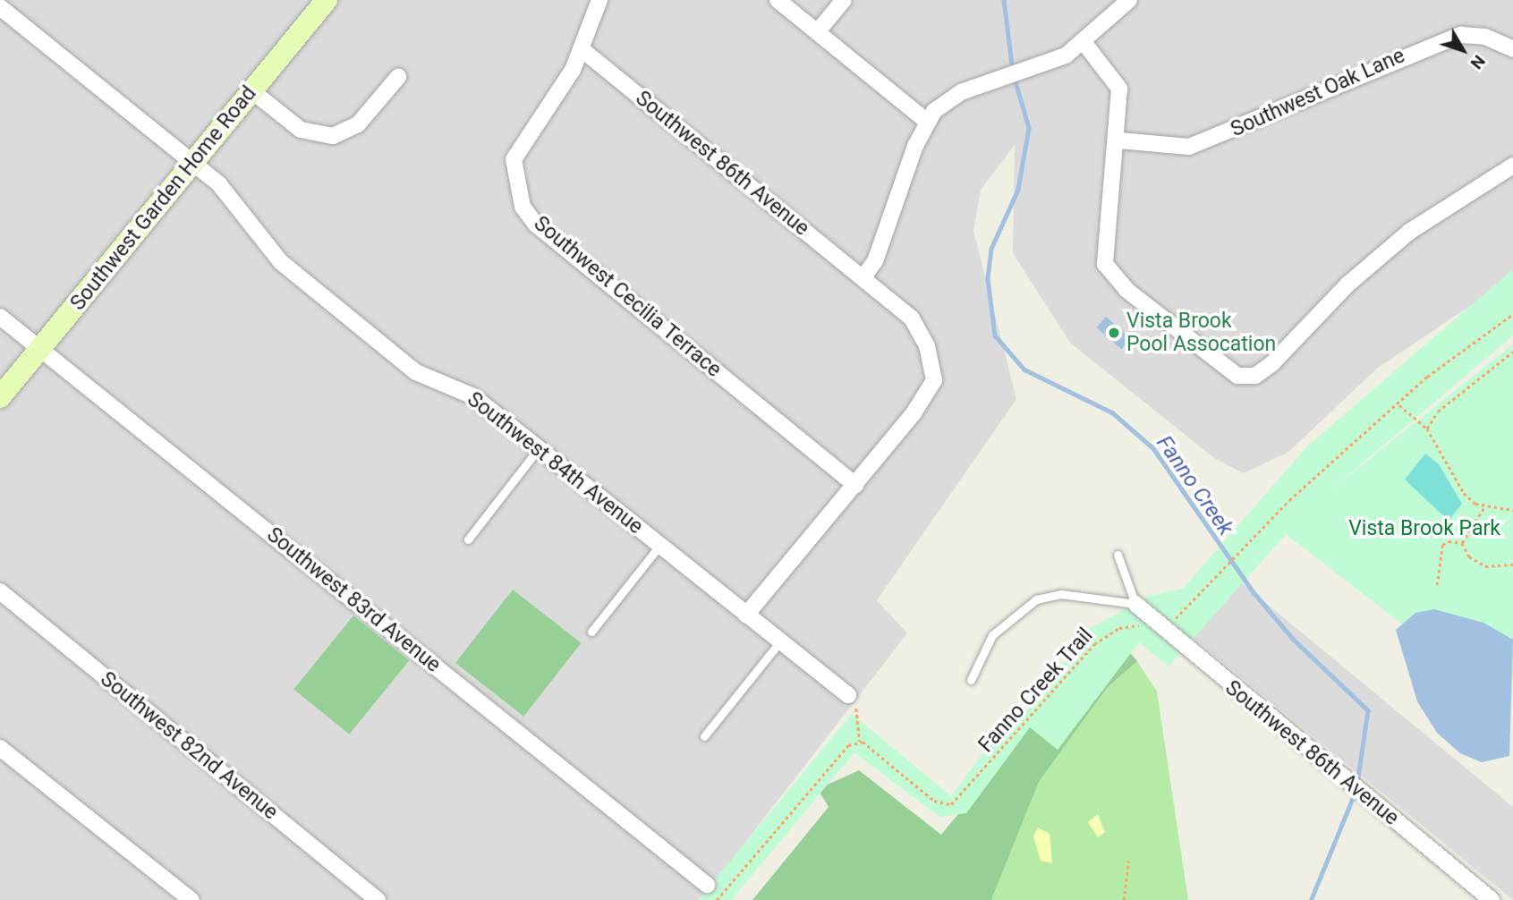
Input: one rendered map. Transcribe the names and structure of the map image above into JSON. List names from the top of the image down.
{
  "streets": {
    "main road": ["Southwest Garden Home Road"],
    "street": [
      "Southwest Oak Lane",
      "Southwest 86th Avenue",
      "Southwest Cecilia Terrace",
      "Southwest 84th Avenue",
      "Southwest 83rd Avenue",
      "Southwest 82nd Avenue"
    ],
    "path": ["Fanno Creek Trail"]
  },
  "crossings": [
    ["Southwest 86th Avenue", "Southwest Cecilia Terrace"],
    ["Southwest 86th Avenue", "Southwest 84th Avenue"],
    ["Southwest Garden Home Road", "Southwest 84th Avenue"],
    ["Southwest Garden Home Road", "Southwest 83rd Avenue"]
  ],
  "water": ["Fanno Creek"],
  "parks": ["Vista Brook Park"],
  "places": ["Vista Brook Pool Assocation"],
  "north": "bottom right"
}
